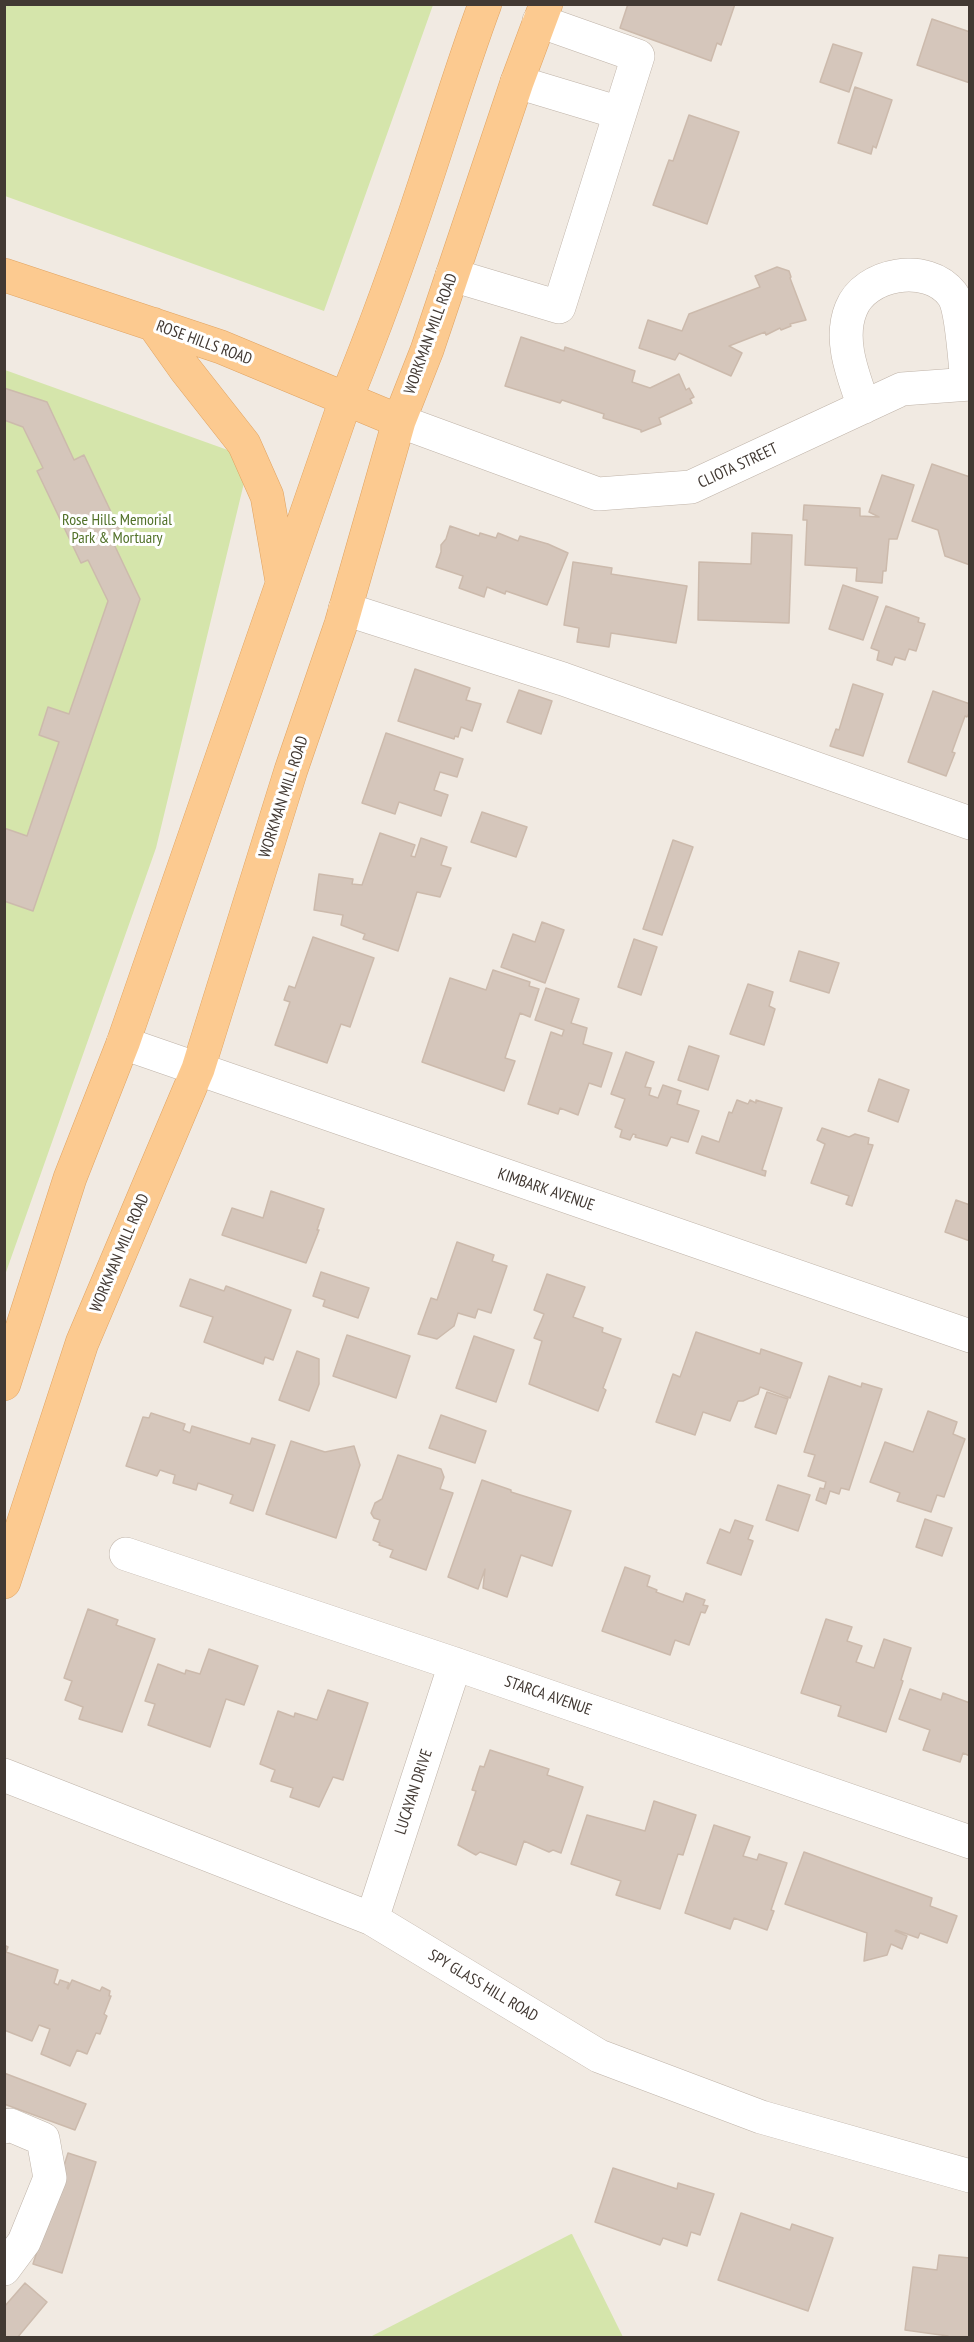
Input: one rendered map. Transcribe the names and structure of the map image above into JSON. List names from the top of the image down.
{
  "streets": {
    "main road": ["WORKMAN MILL ROAD", "ROSE HILLS ROAD"],
    "street": [
      "CLIOTA STREET",
      "KIMBARK AVENUE",
      "STARCA AVENUE",
      "LUCAYAN DRIVE",
      "SPY GLASS HILL ROAD"
    ]
  },
  "crossings": [
    ["WORKMAN MILL ROAD", "ROSE HILLS ROAD"],
    ["WORKMAN MILL ROAD", "CLIOTA STREET"],
    ["WORKMAN MILL ROAD", "KIMBARK AVENUE"],
    ["ROSE HILLS ROAD", "CLIOTA STREET"],
    ["STARCA AVENUE", "LUCAYAN DRIVE"],
    ["LUCAYAN DRIVE", "SPY GLASS HILL ROAD"]
  ],
  "parks": ["Rose Hills Memorial Park & Mortuary"]
}
